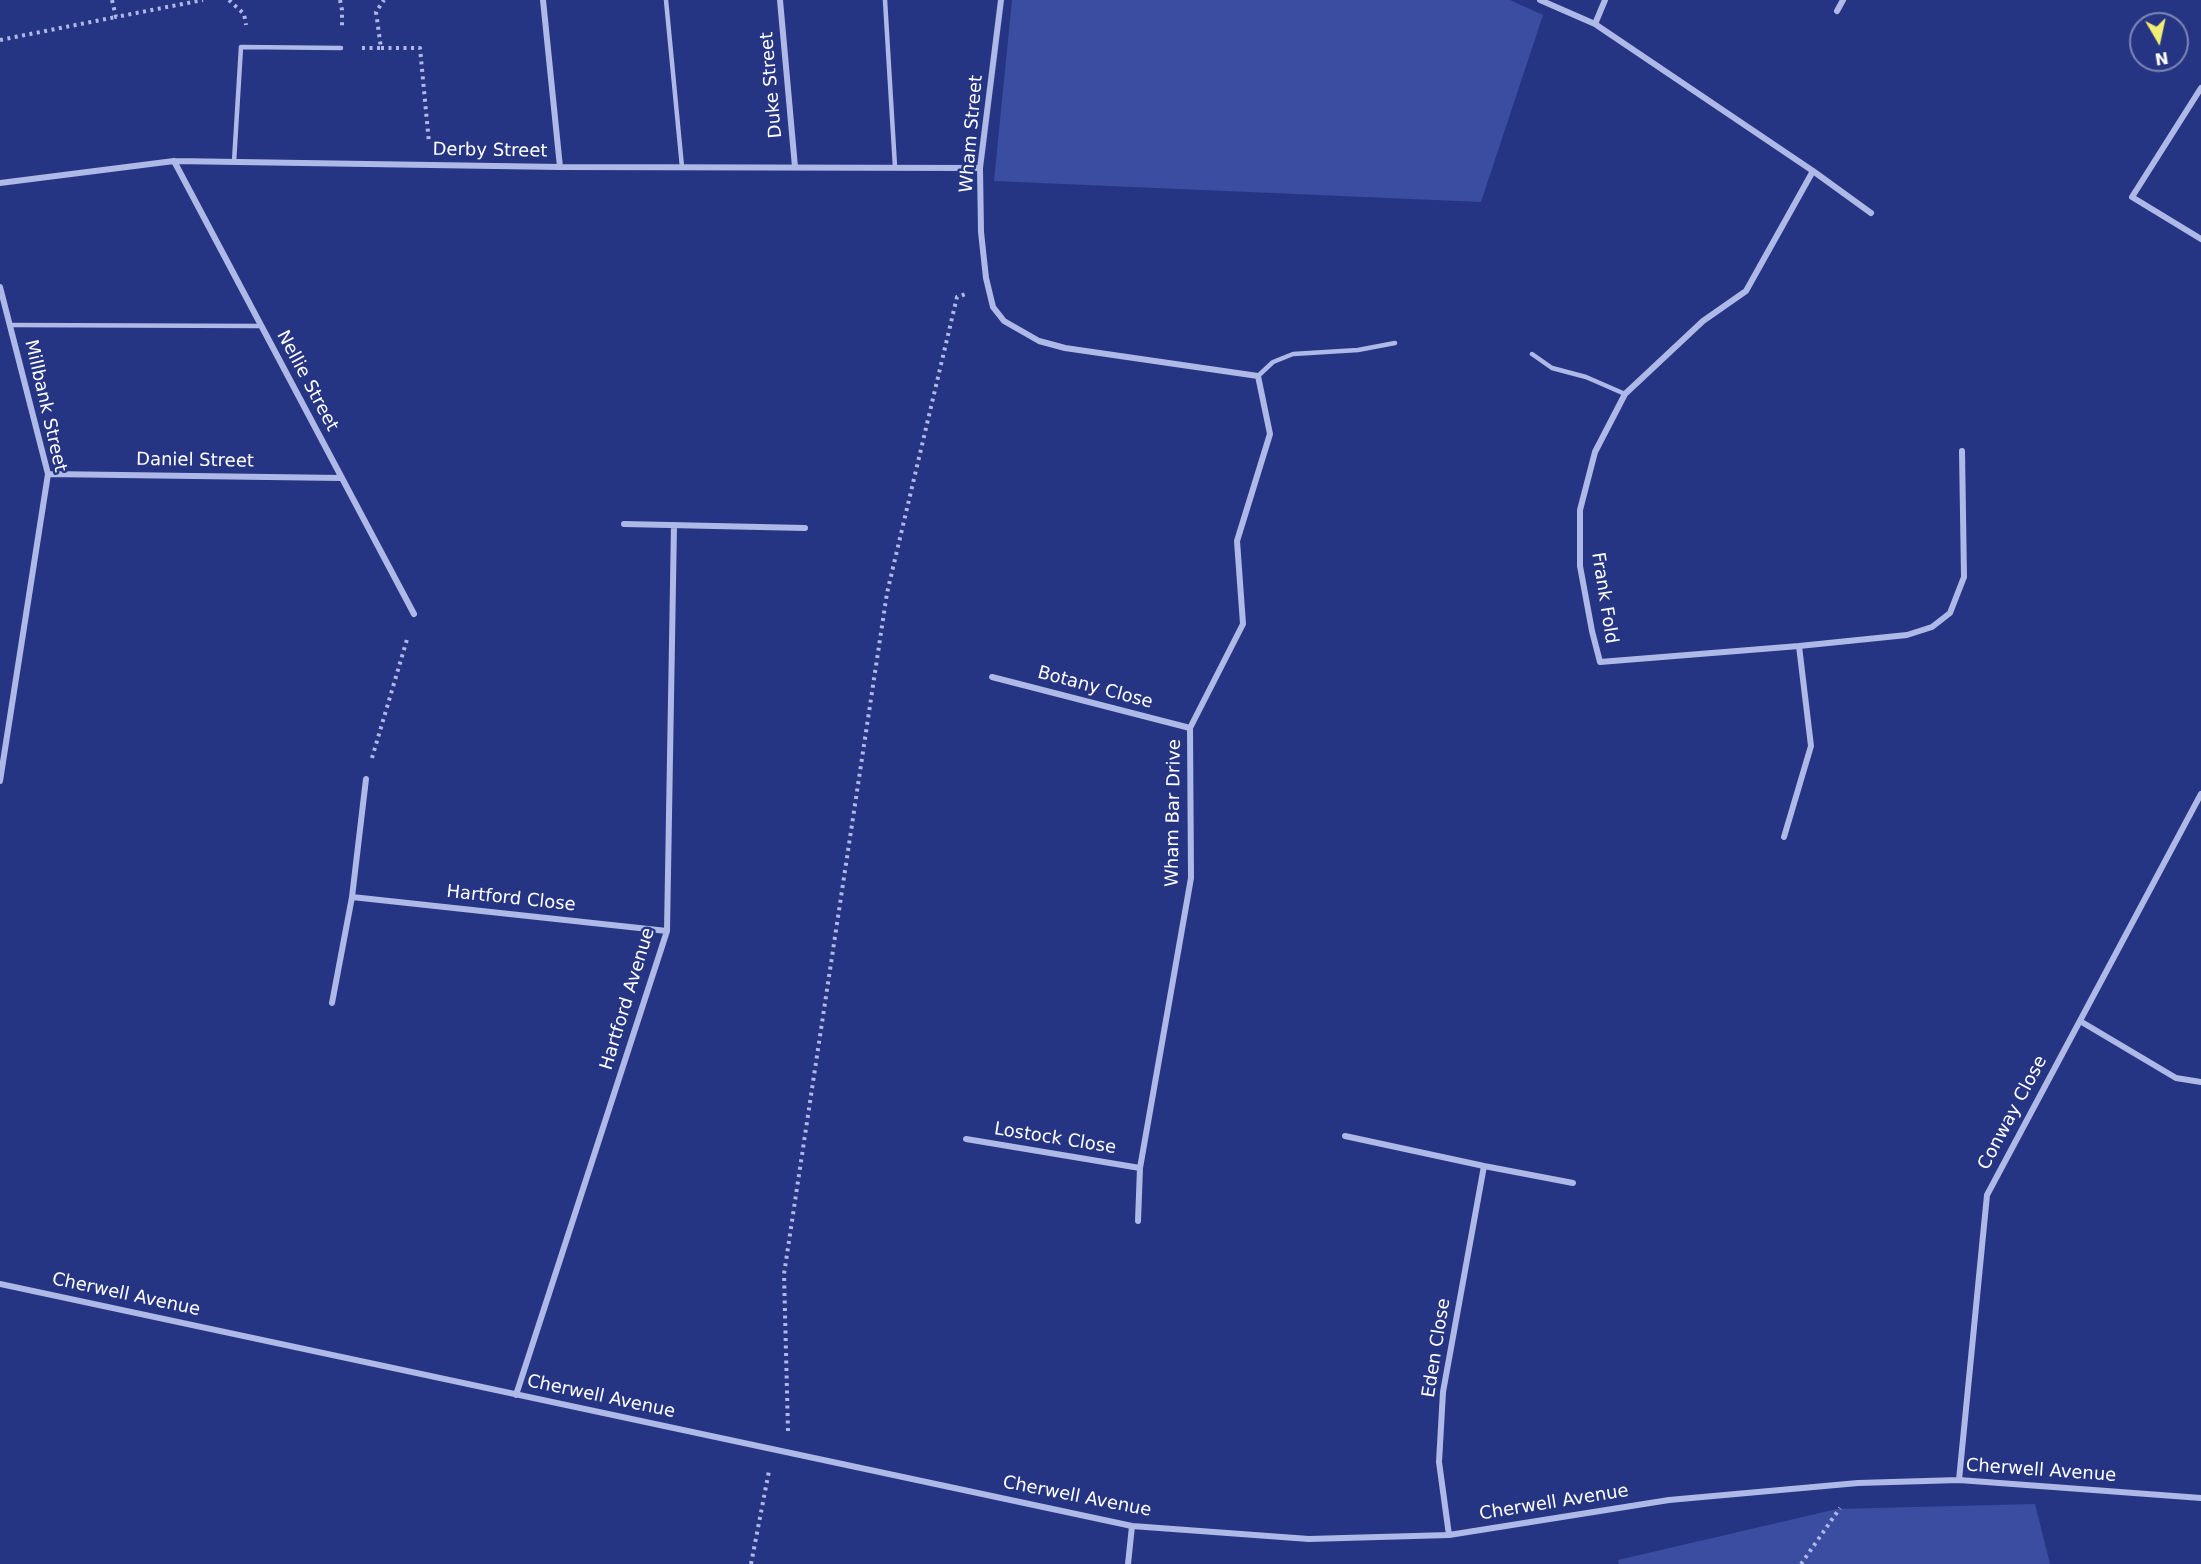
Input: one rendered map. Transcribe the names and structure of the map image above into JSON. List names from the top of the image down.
{
  "streets": {
    "street": [
      "Duke Street",
      "Wham Street",
      "Derby Street",
      "Nellie Street",
      "Millbank Street",
      "Daniel Street",
      "Frank Fold",
      "Botany Close",
      "Wham Bar Drive",
      "Hartford Close",
      "Hartford Avenue",
      "Conway Close",
      "Lostock Close",
      "Cherwell Avenue",
      "Eden Close"
    ]
  },
  "crossings": [
    ["Duke Street", "Derby Street"],
    ["Wham Street", "Derby Street"],
    ["Wham Street", "Wham Bar Drive"],
    ["Derby Street", "Nellie Street"],
    ["Nellie Street", "Daniel Street"],
    ["Millbank Street", "Daniel Street"],
    ["Botany Close", "Wham Bar Drive"],
    ["Wham Bar Drive", "Lostock Close"],
    ["Hartford Close", "Hartford Avenue"],
    ["Hartford Avenue", "Cherwell Avenue"],
    ["Conway Close", "Cherwell Avenue"],
    ["Cherwell Avenue", "Eden Close"]
  ],
  "north": "bottom"
}
